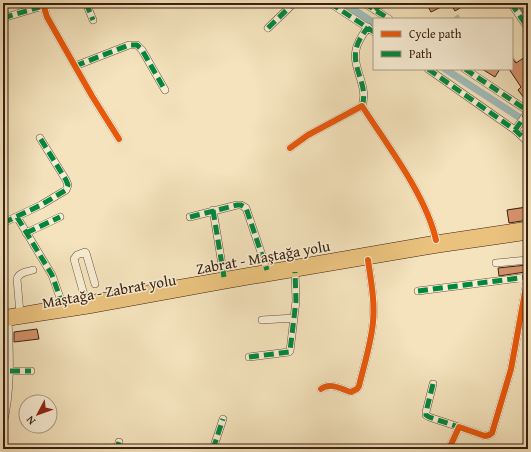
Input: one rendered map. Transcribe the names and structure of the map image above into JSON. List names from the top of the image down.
{
  "streets": {
    "main road": ["Zabrat - Maştağa yolu", "Maştağa - Zabrat yolu"]
  },
  "crossings": [
    ["Zabrat - Maştağa yolu", "Maştağa - Zabrat yolu"]
  ],
  "legend": ["Cycle path", "Path"],
  "north": "bottom left"
}
